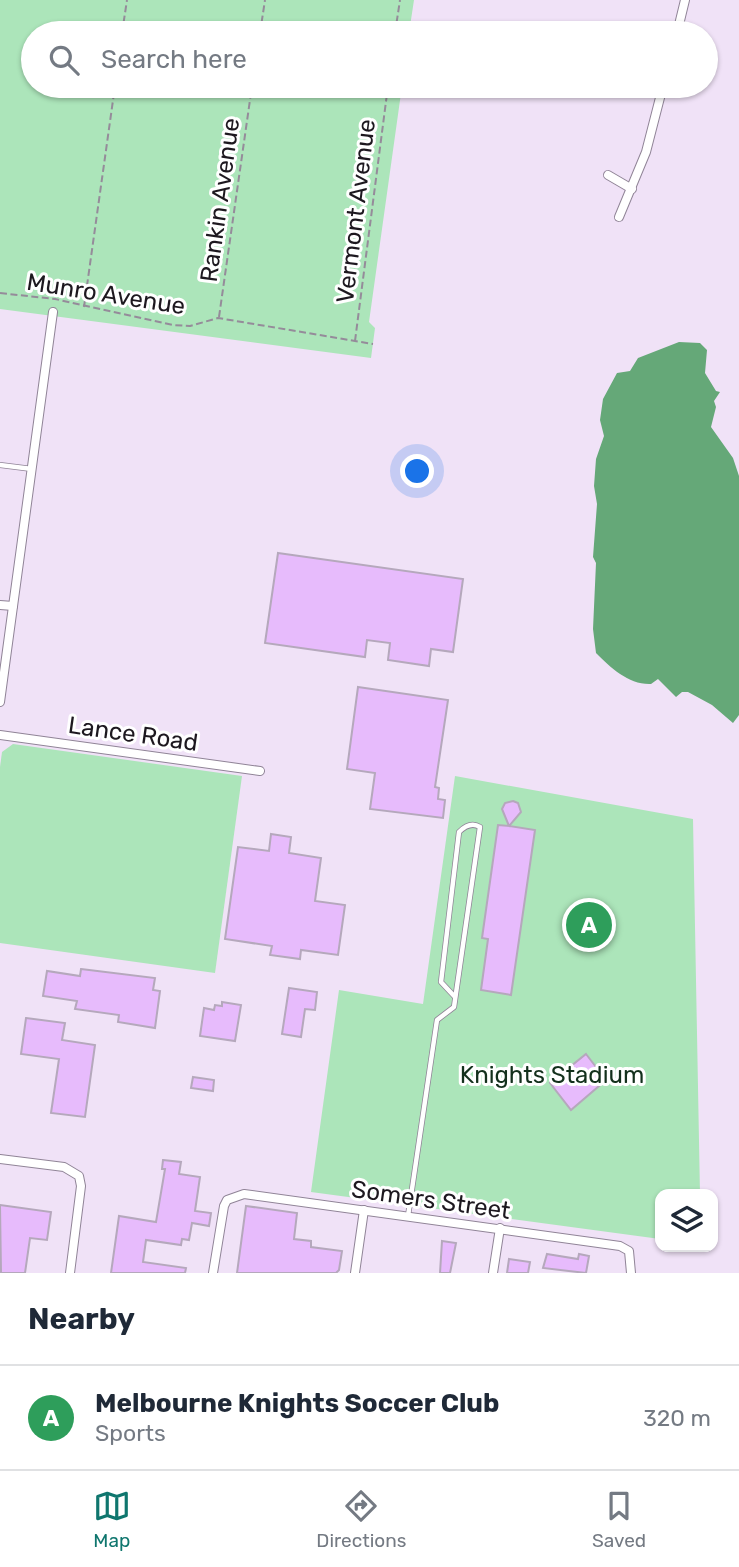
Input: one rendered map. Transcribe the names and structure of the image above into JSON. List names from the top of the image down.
{
  "streets": {
    "street": ["Lance Road", "Somers Street"],
    "path": ["Rankin Avenue", "Vermont Avenue", "Munro Avenue"]
  },
  "crossings": [
    ["Rankin Avenue", "Munro Avenue"],
    ["Vermont Avenue", "Munro Avenue"]
  ],
  "parks": ["Knights Stadium"],
  "page": {
    "search": "Search here",
    "pins": "A",
    "heading": "Nearby",
    "list": [
      {
        "mark": "A",
        "name": "Melbourne Knights Soccer Club",
        "note": "Sports",
        "value": "320 m"
      }
    ],
    "nav": ["Map", "Directions", "Saved"]
  }
}
